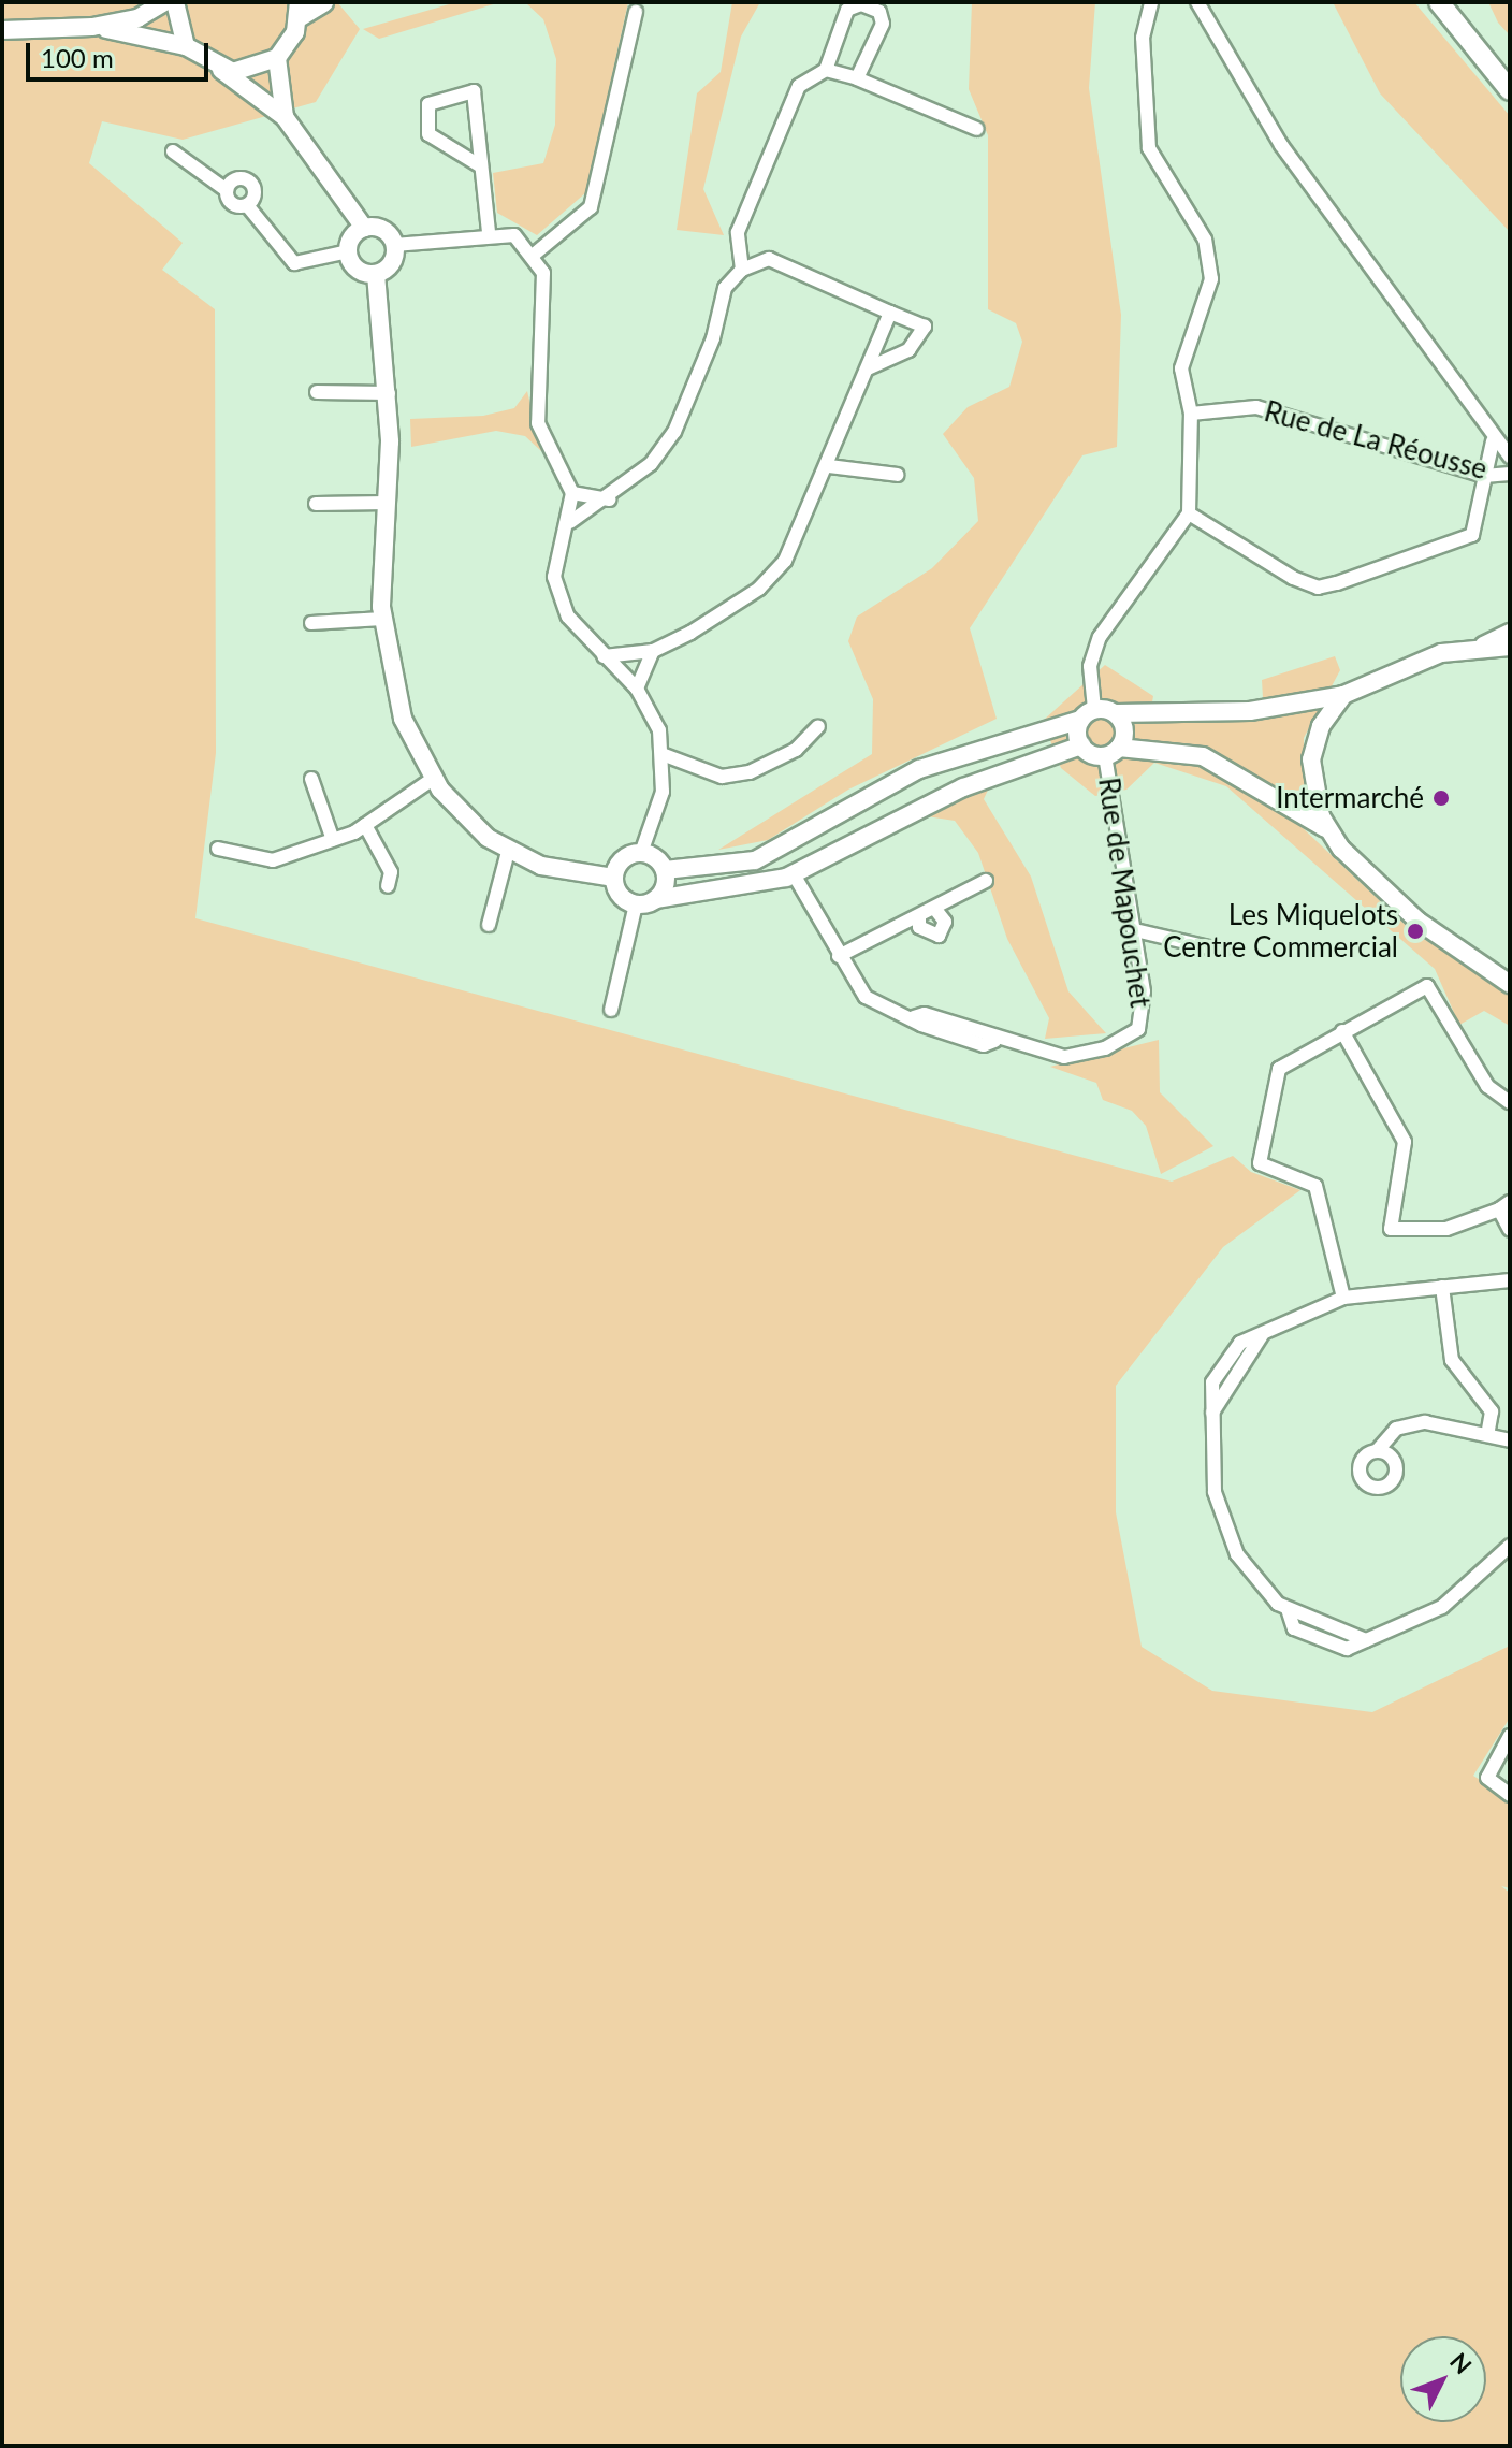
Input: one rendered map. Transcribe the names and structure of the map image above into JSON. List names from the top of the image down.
{
  "streets": {
    "street": ["Rue de La Réousse", "Rue de Mapouchet"]
  },
  "places": ["Intermarché", "Les Miquelots Centre Commercial"],
  "scale_bar": "100 m",
  "north": "top right"
}
